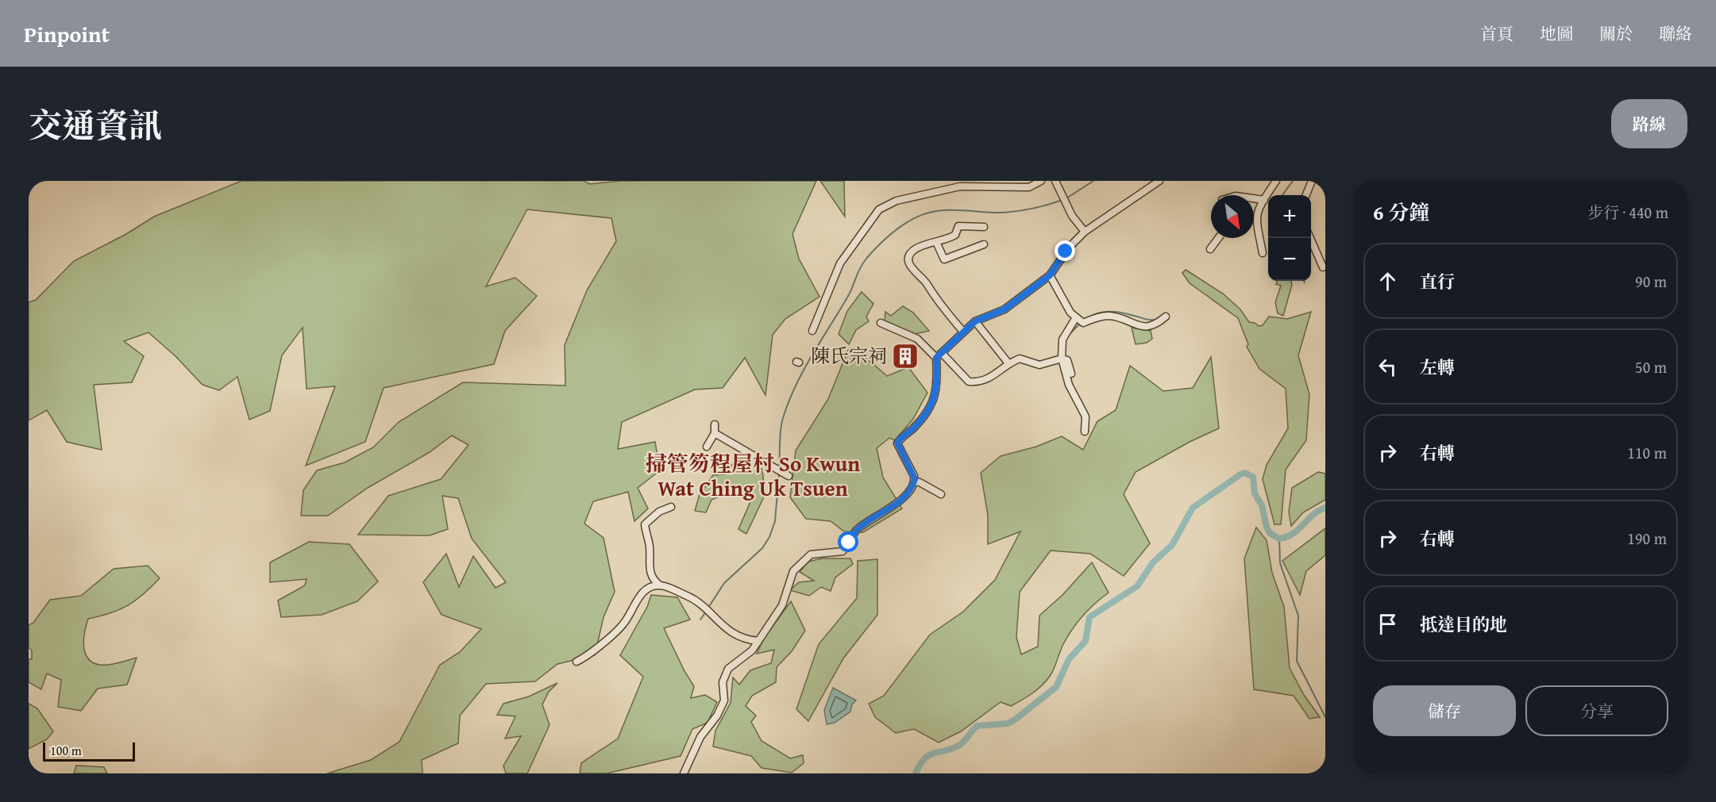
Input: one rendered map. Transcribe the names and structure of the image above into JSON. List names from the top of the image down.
{
  "districts": ["掃管笏程屋村 So Kwun Wat Ching Uk Tsuen"],
  "places": {
    "building": ["陳氏宗祠"]
  },
  "scale_bar": "100 m",
  "north": "bottom right",
  "page": {
    "header": "Pinpoint",
    "nav": [
      "首頁",
      "地圖",
      "關於",
      "聯絡"
    ],
    "title": "交通資訊",
    "buttons": [
      "路線",
      ["儲存", "分享"]
    ],
    "heading": ["6 分鐘", "步行 · 440 m"],
    "map_buttons": ["+", "−"],
    "list": [
      ["直行", "90 m"],
      ["左轉", "50 m"],
      ["右轉", "110 m"],
      ["右轉", "190 m"],
      "抵達目的地"
    ],
    "scale": "100 m"
  }
}
